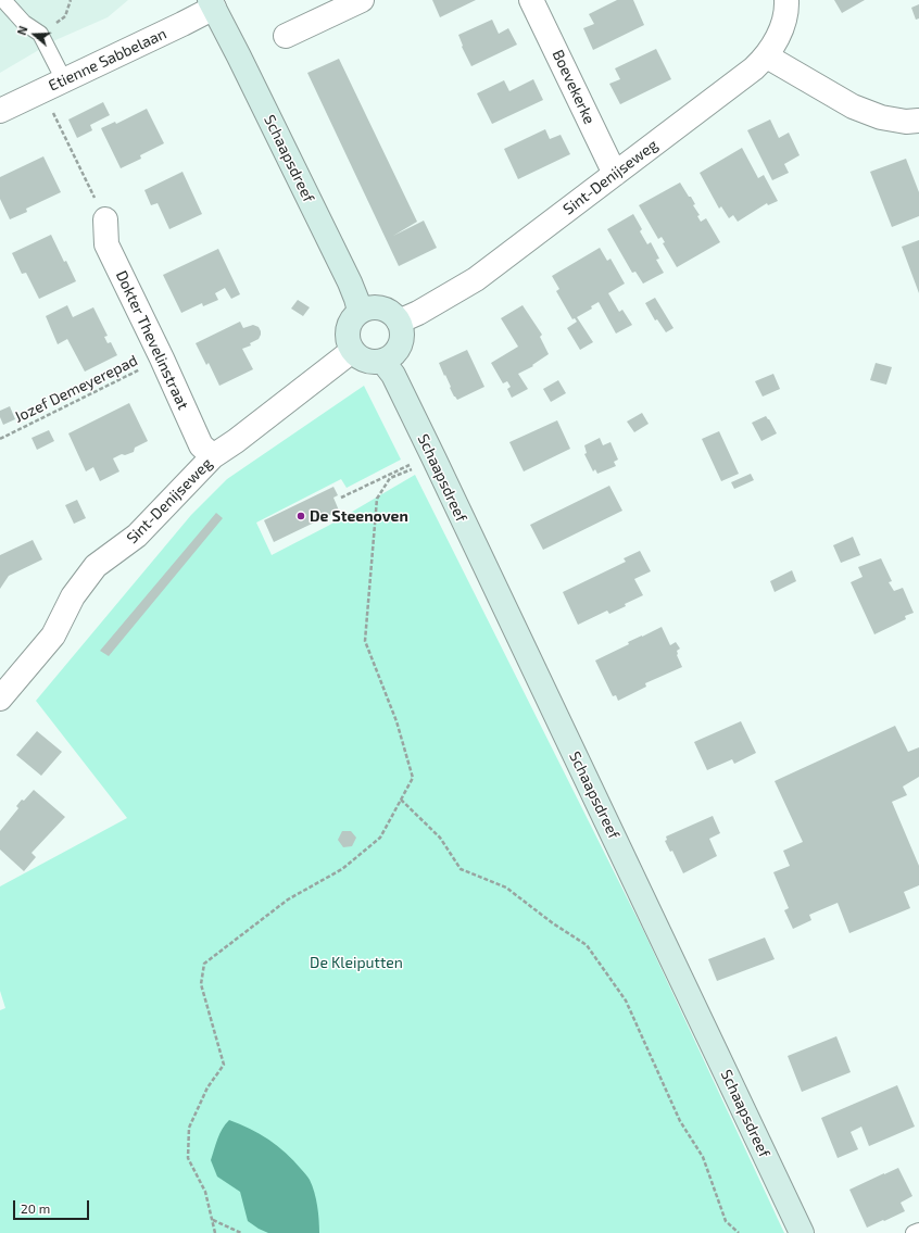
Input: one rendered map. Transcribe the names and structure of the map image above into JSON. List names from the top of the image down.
{
  "streets": {
    "street": [
      "Etienne Sabbelaan",
      "Boevekerke",
      "Schaapsdreef",
      "Sint-Denijseweg",
      "Dokter Thevelinstraat"
    ],
    "path": ["Jozef Demeyerepad"]
  },
  "crossings": [
    ["Etienne Sabbelaan", "Schaapsdreef"],
    ["Boevekerke", "Sint-Denijseweg"],
    ["Schaapsdreef", "Sint-Denijseweg"],
    ["Sint-Denijseweg", "Dokter Thevelinstraat"],
    ["Dokter Thevelinstraat", "Jozef Demeyerepad"]
  ],
  "parks": ["De Kleiputten"],
  "places": ["De Steenoven"],
  "scale_bar": "20 m",
  "north": "left"
}
